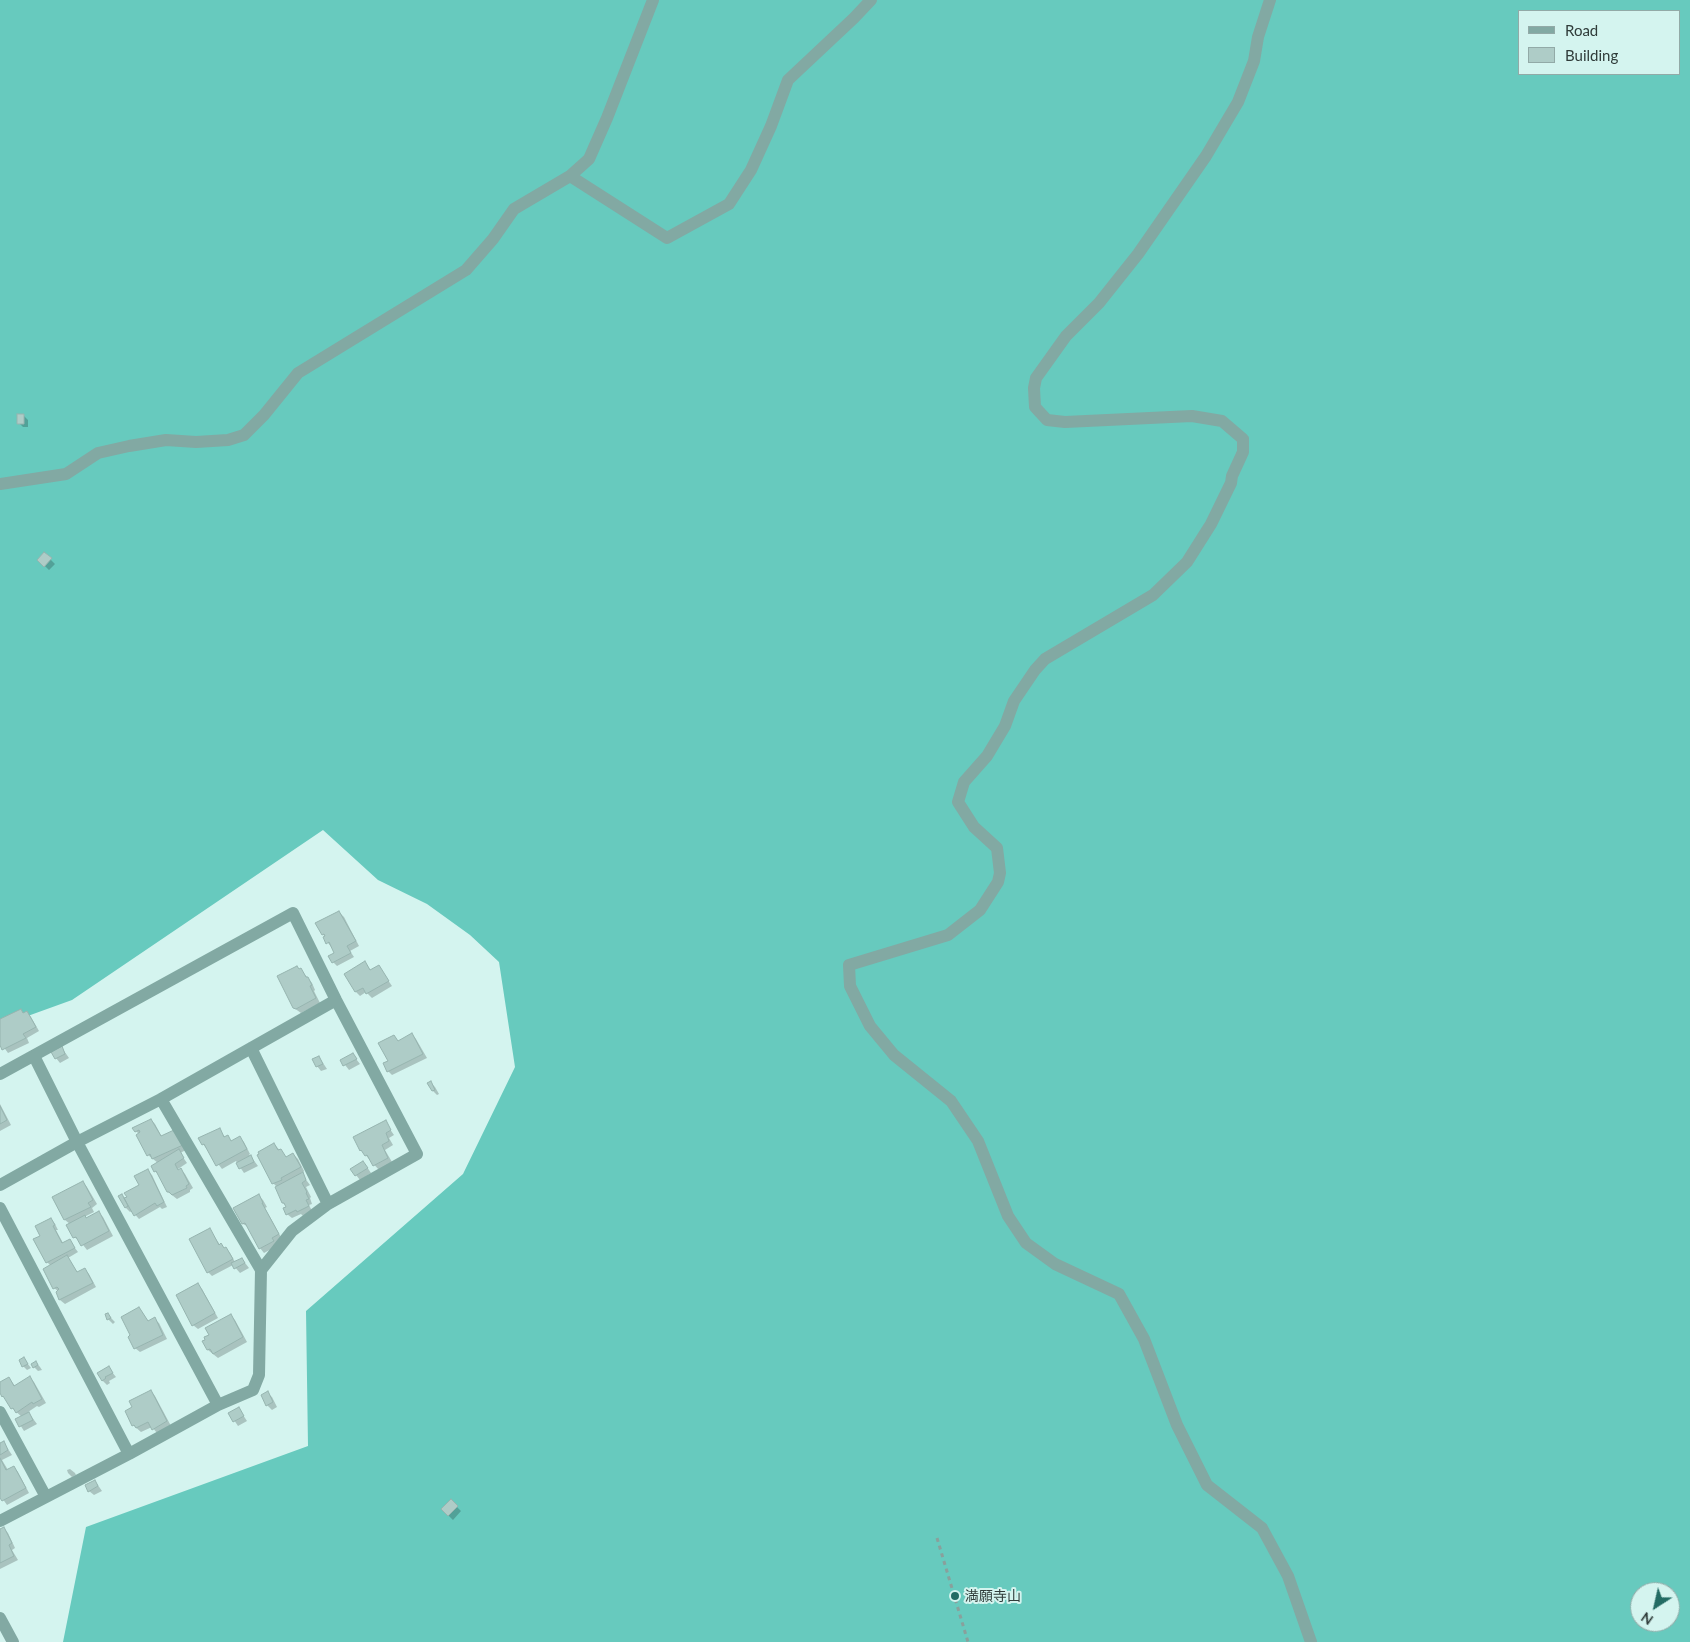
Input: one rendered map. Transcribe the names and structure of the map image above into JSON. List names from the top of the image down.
{
  "places": ["満願寺山"],
  "legend": ["Road", "Building"],
  "north": "bottom left"
}
